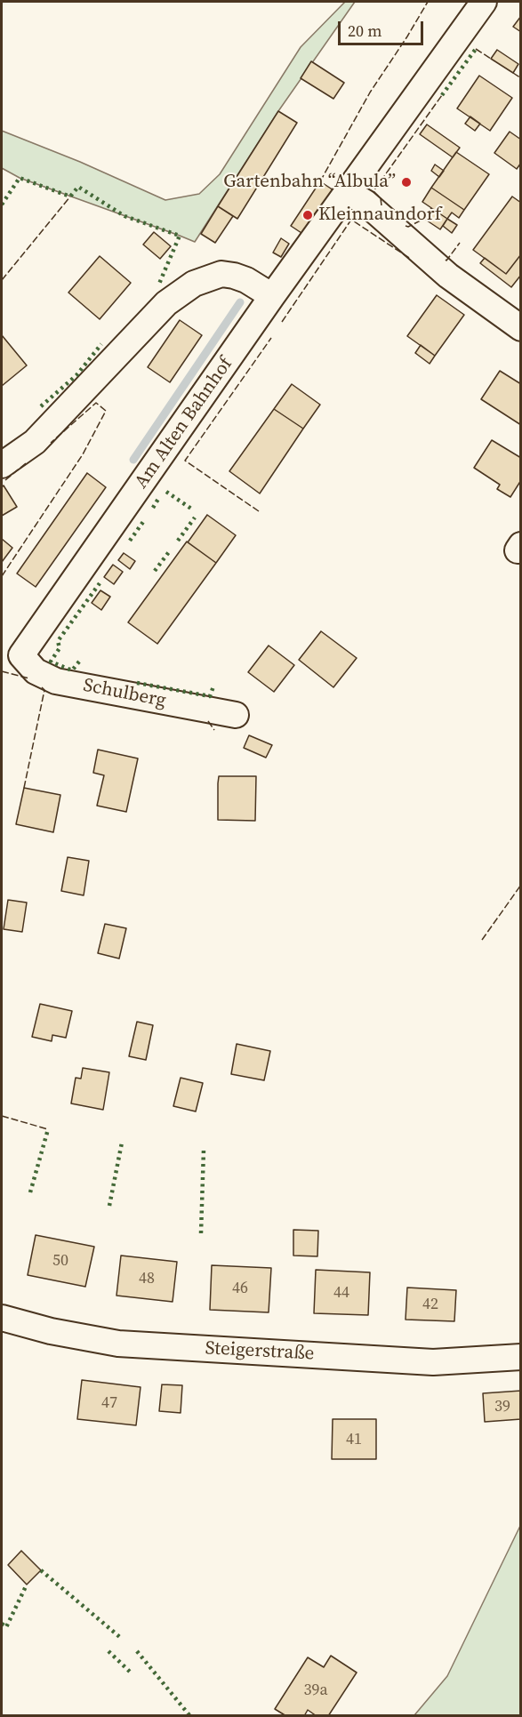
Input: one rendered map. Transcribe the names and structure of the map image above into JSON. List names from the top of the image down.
{
  "streets": {
    "street": ["Am Alten Bahnhof", "Schulberg", "Steigerstraße"]
  },
  "crossings": [
    ["Am Alten Bahnhof", "Schulberg"]
  ],
  "places": ["Gartenbahn “Albula”", "Kleinnaundorf"],
  "house_numbers": [
    "50",
    "48",
    "46",
    "44",
    "42",
    "47",
    "39",
    "41",
    "39a"
  ],
  "scale_bar": "20 m"
}
